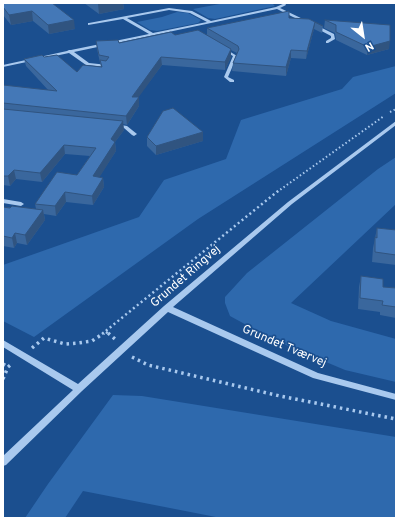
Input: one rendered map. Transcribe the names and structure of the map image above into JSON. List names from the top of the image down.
{
  "streets": {
    "street": ["Grundet Ringvej", "Grundet Tværvej"]
  },
  "crossings": [
    ["Grundet Ringvej", "Grundet Tværvej"]
  ],
  "north": "bottom right"
}
